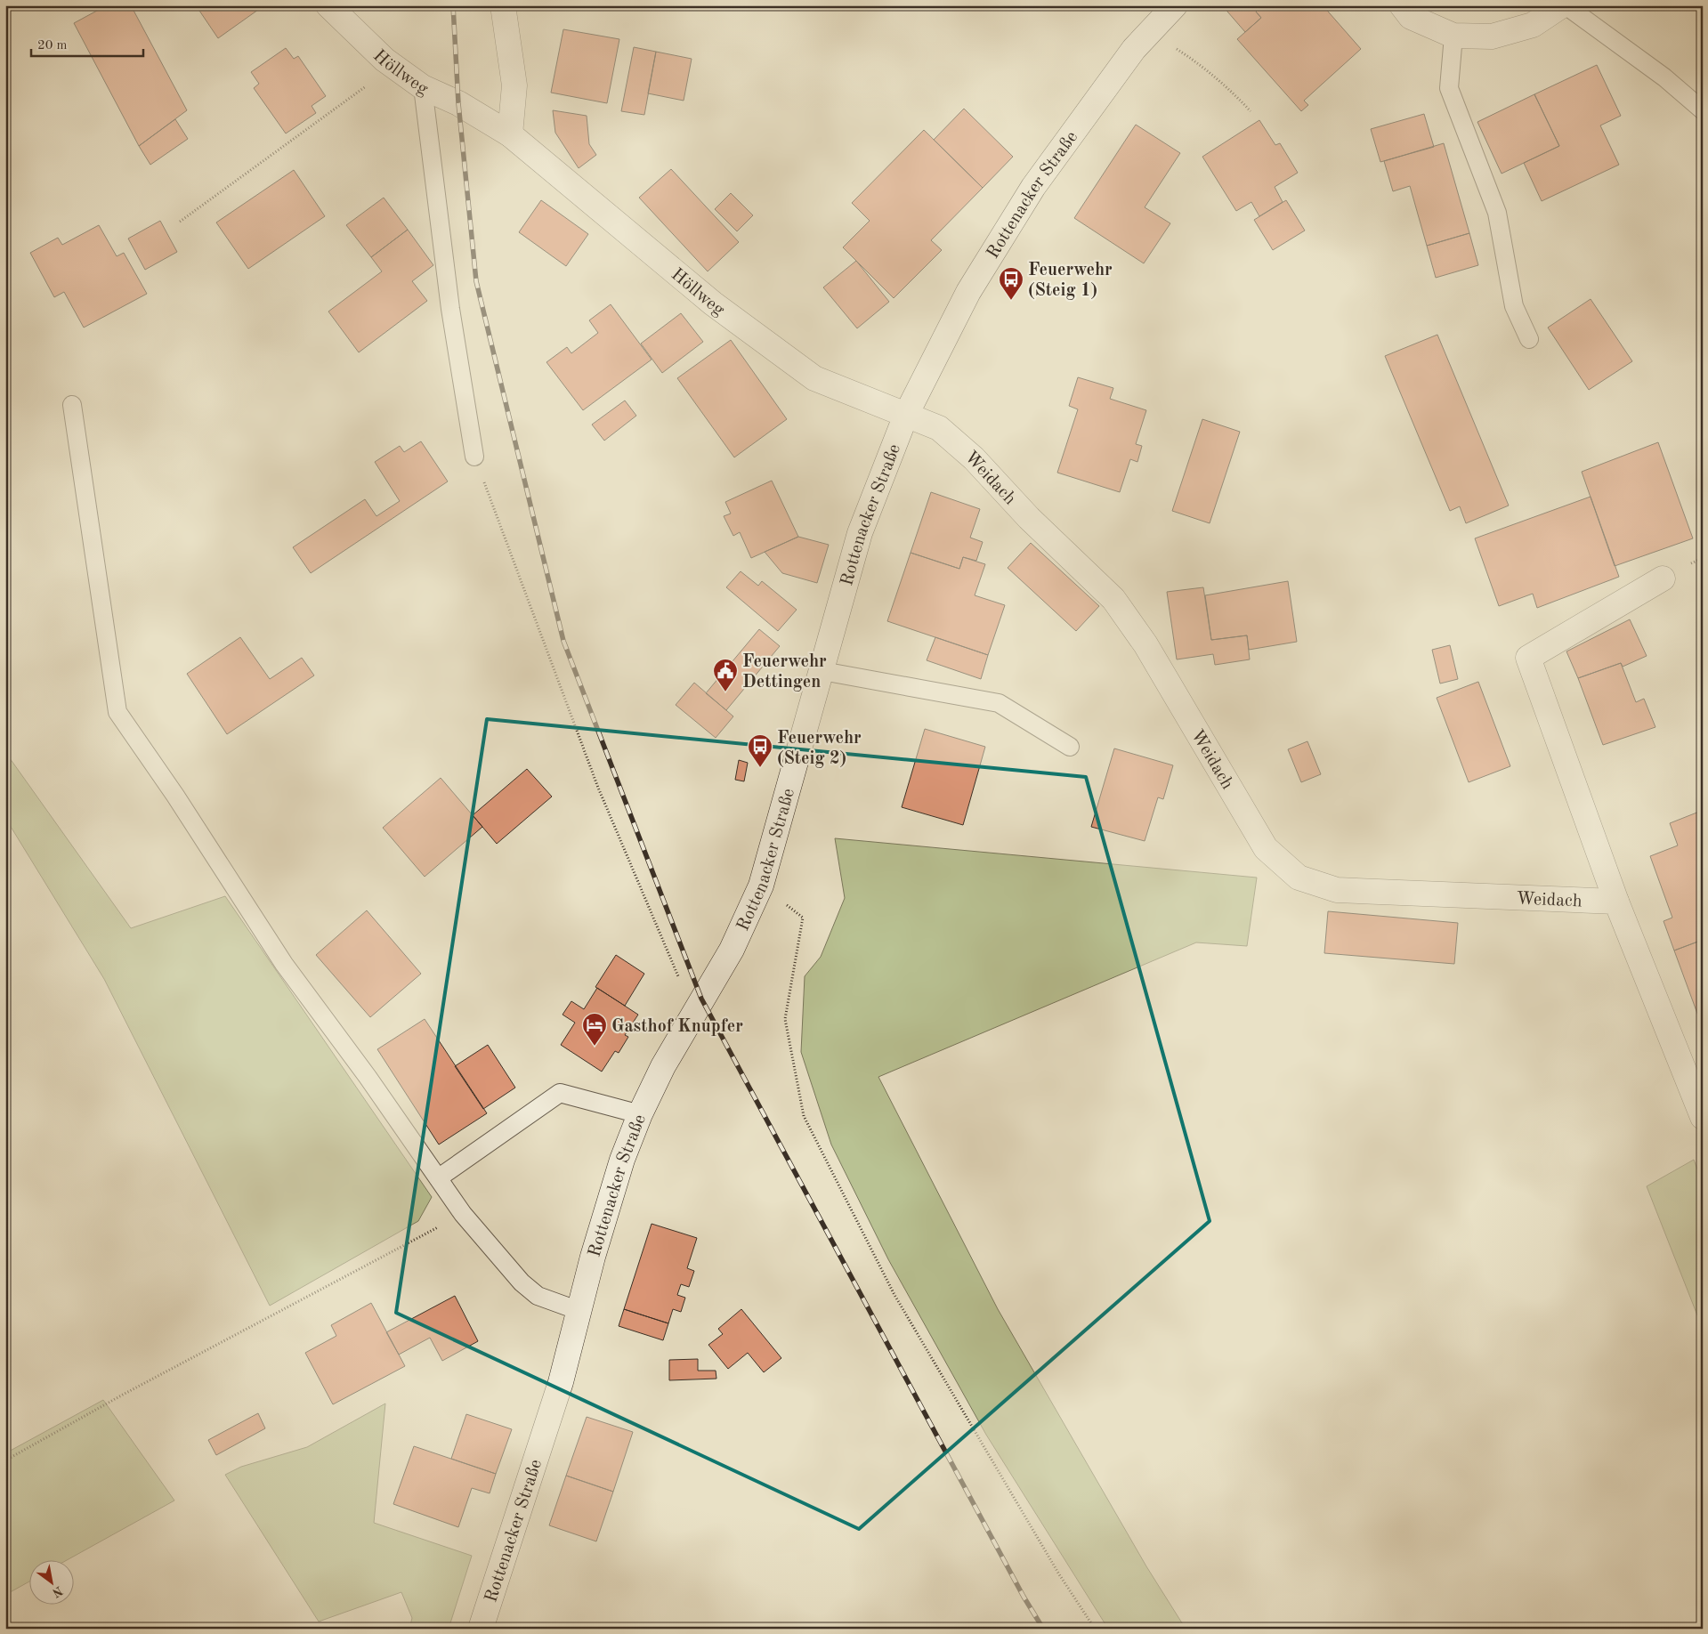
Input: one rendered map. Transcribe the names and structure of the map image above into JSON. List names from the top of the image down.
{
  "streets": {
    "street": ["Höllweg", "Rottenacker Straße", "Weidach"]
  },
  "crossings": [
    ["Höllweg", "Rottenacker Straße"],
    ["Höllweg", "Weidach"],
    ["Rottenacker Straße", "Weidach"]
  ],
  "places": {
    "bus stop": ["Feuerwehr (Steig 1)", "Feuerwehr (Steig 2)"],
    "public building": ["Feuerwehr Dettingen"],
    "hotel": ["Gasthof Knupfer"]
  },
  "scale_bar": "20 m",
  "north": "bottom right"
}
